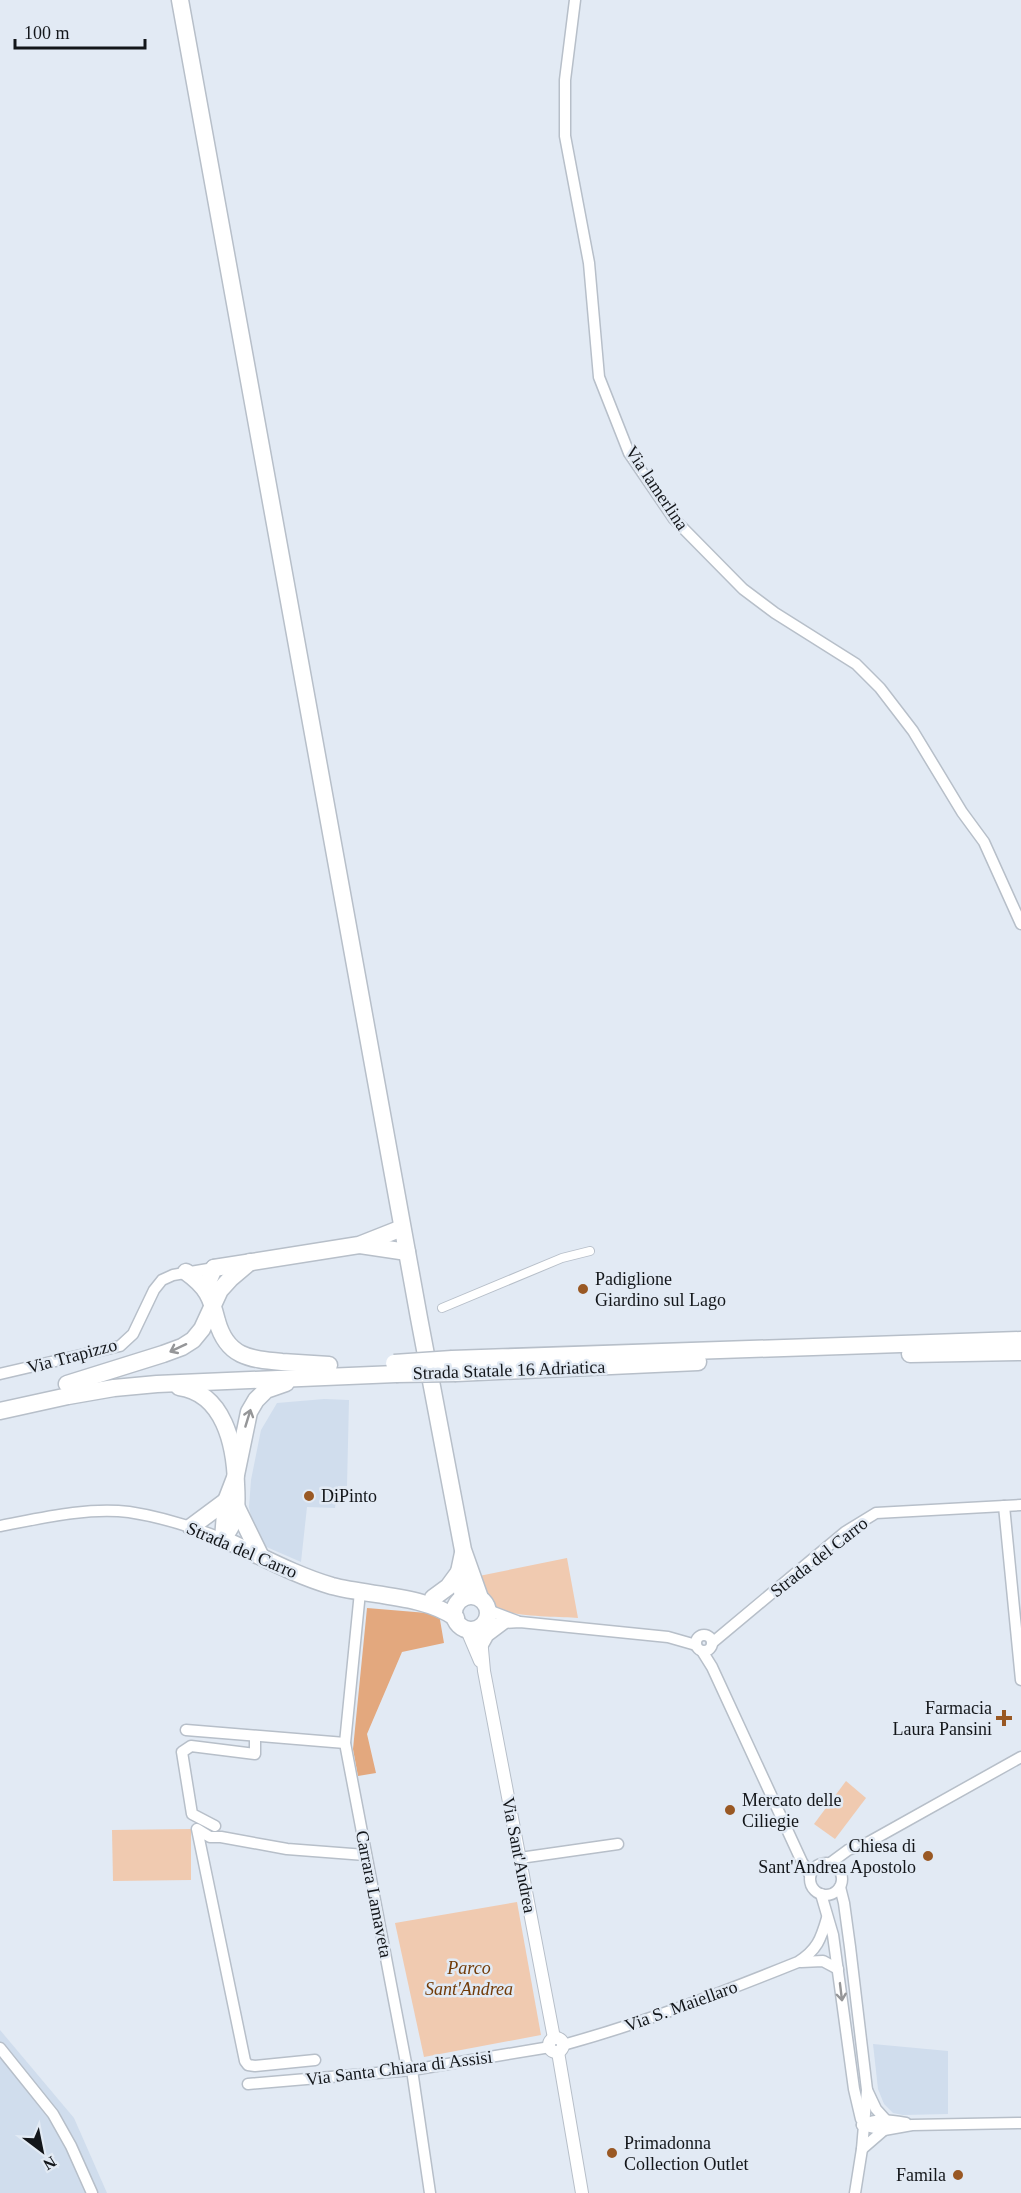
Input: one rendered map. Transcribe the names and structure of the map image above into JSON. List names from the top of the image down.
{
  "streets": {
    "main road": ["Strada Statale 16 Adriatica", "Strada del Carro", "Via Sant'Andrea"],
    "street": [
      "Via lamerlina",
      "Via Trapizzo",
      "Carrara Lamaveta",
      "Via S. Maiellaro",
      "Via Santa Chiara di Assisi"
    ]
  },
  "crossings": [
    ["Strada del Carro", "Via Sant'Andrea"],
    ["Strada del Carro", "Carrara Lamaveta"],
    ["Via Sant'Andrea", "Via S. Maiellaro"],
    ["Via Sant'Andrea", "Via Santa Chiara di Assisi"],
    ["Carrara Lamaveta", "Via Santa Chiara di Assisi"],
    ["Via S. Maiellaro", "Via Santa Chiara di Assisi"]
  ],
  "parks": ["Parco Sant'Andrea"],
  "places": {
    "other": [
      "Padiglione Giardino sul Lago",
      "DiPinto",
      "Mercato delle Ciliegie",
      "Chiesa di Sant'Andrea Apostolo",
      "Primadonna Collection Outlet",
      "Famila"
    ],
    "health": ["Farmacia Laura Pansini"]
  },
  "scale_bar": "100 m",
  "north": "bottom right"
}
